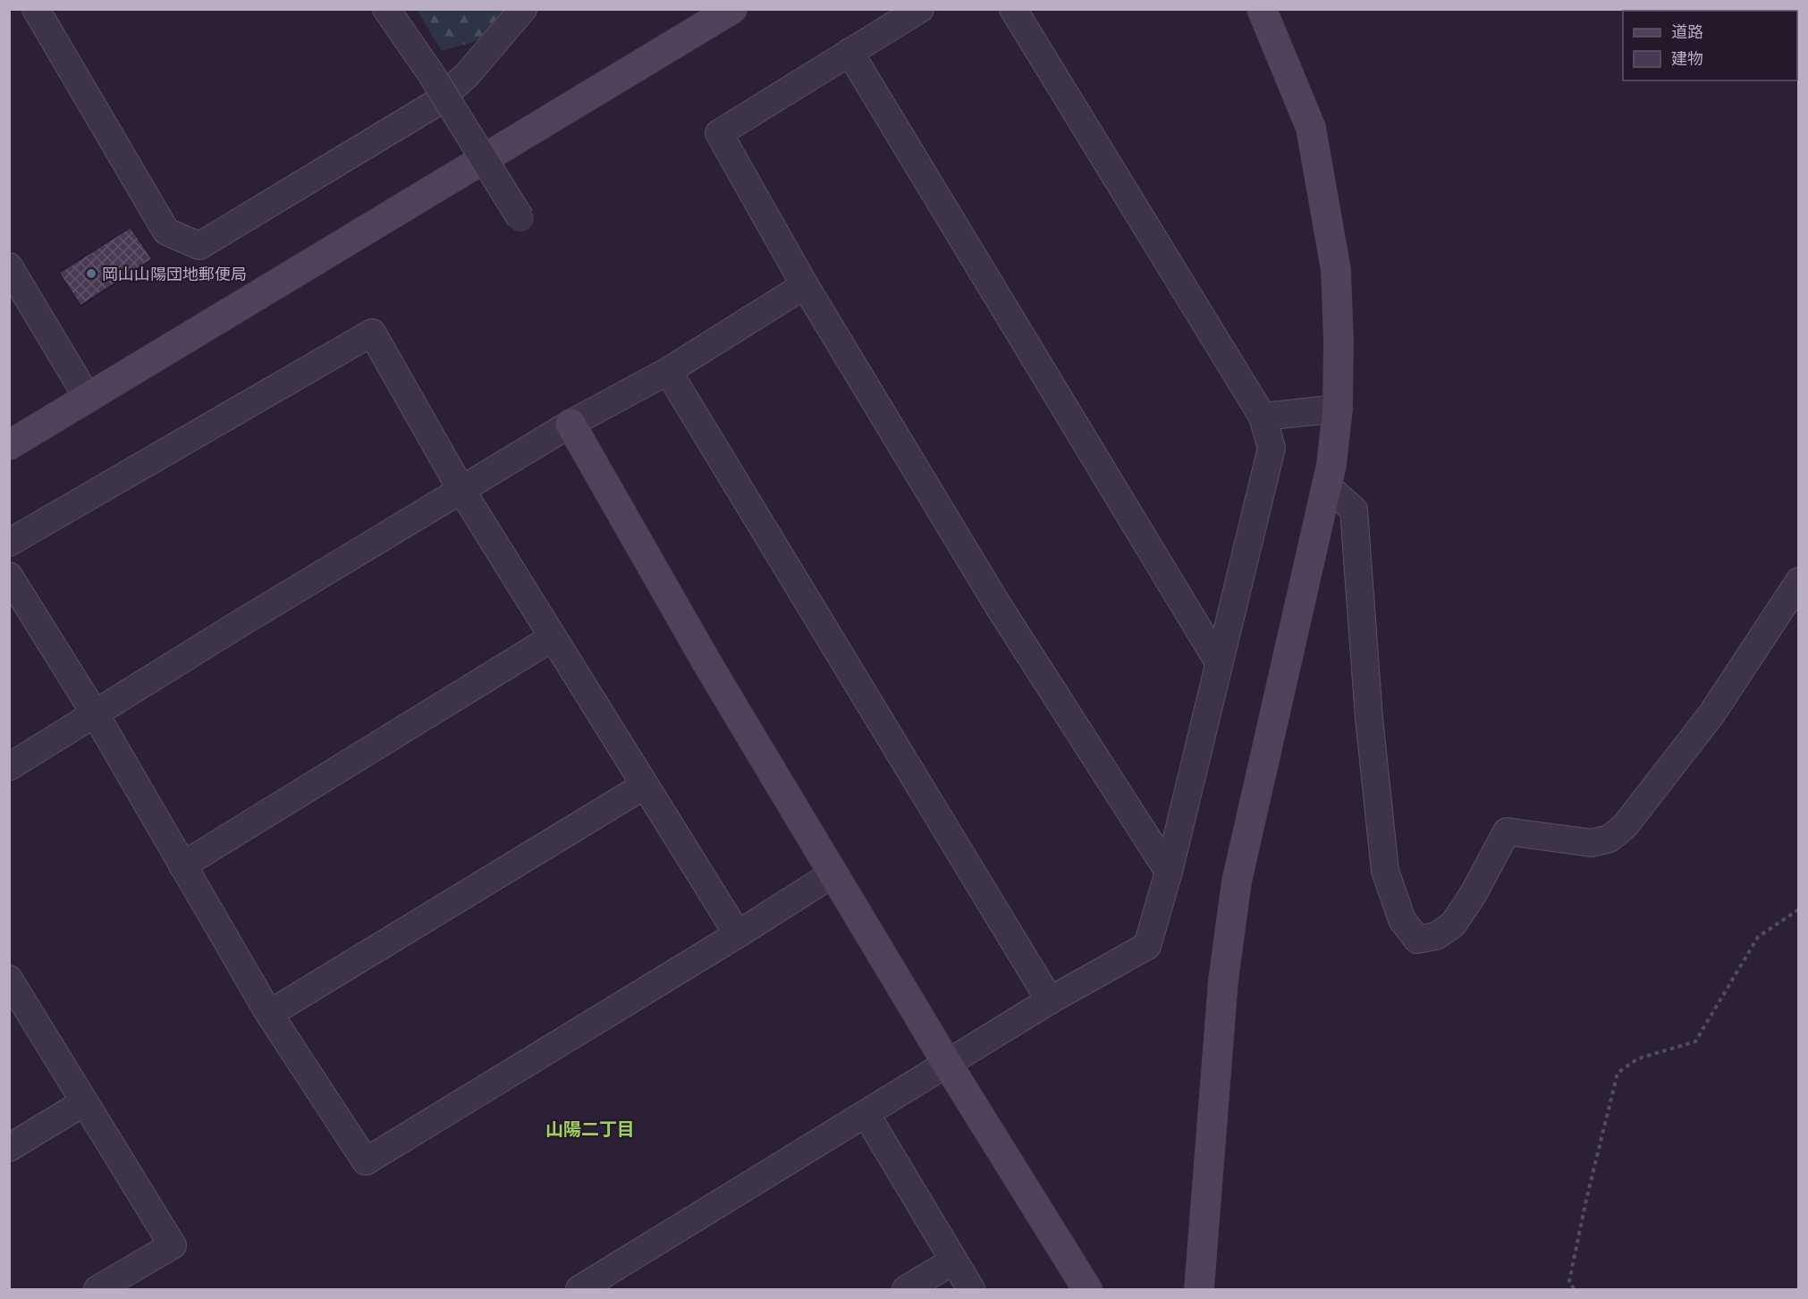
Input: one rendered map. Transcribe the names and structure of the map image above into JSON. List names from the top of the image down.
{
  "districts": ["山陽二丁目"],
  "places": ["岡山山陽団地郵便局"],
  "legend": ["道路", "建物"]
}
